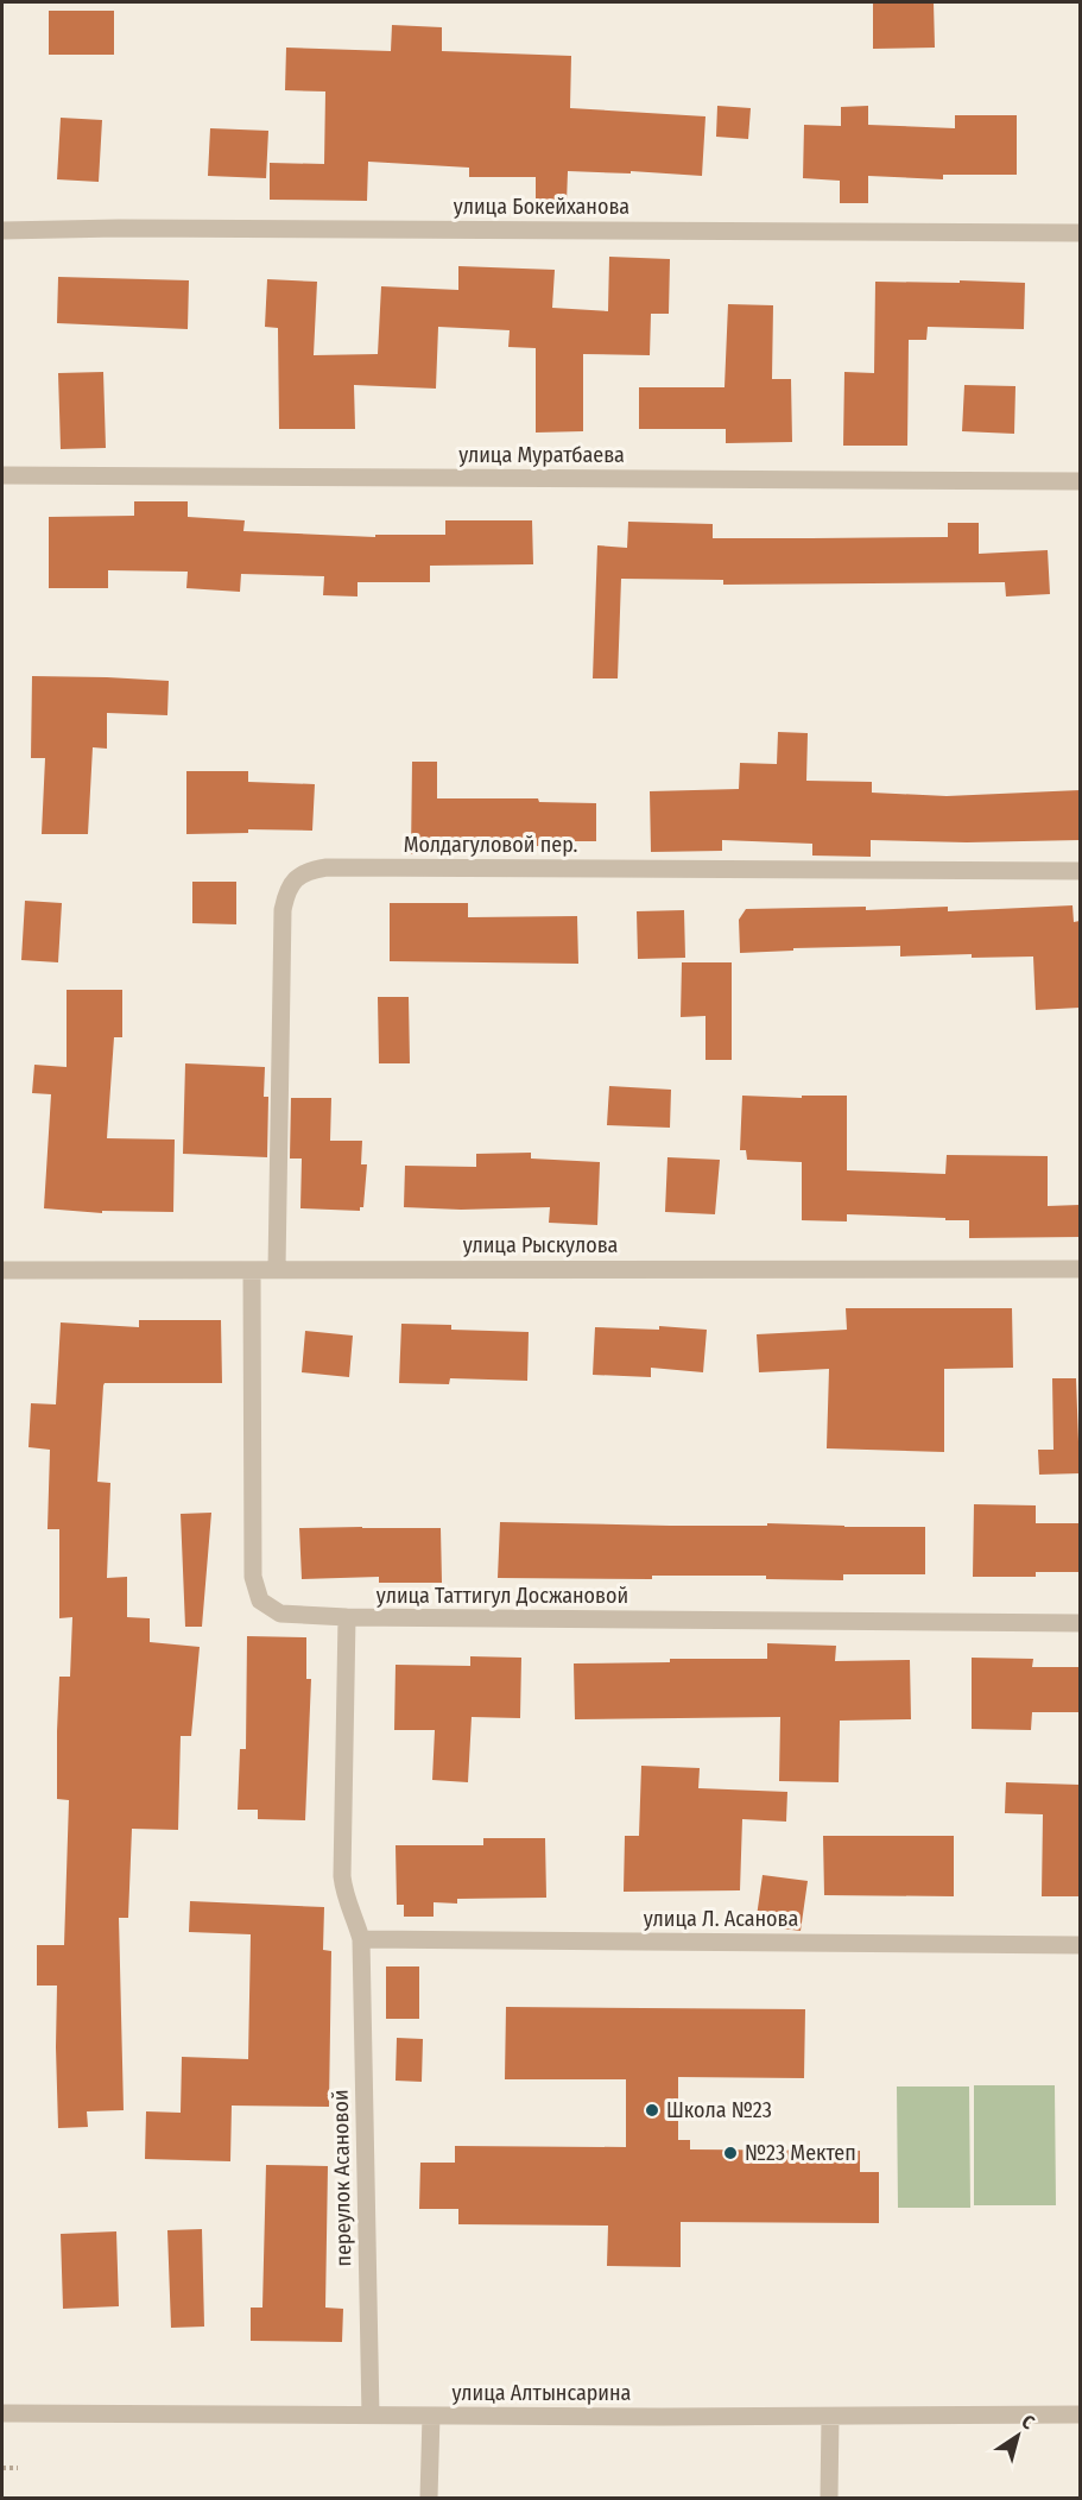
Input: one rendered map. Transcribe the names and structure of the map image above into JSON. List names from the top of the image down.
{
  "streets": {
    "street": [
      "улица Бокейханова",
      "улица Муратбаева",
      "Молдагуловой пер.",
      "улица Рыскулова",
      "улица Таттигул Досжановой",
      "улица Л. Асанова",
      "переулок Асановой",
      "улица Алтынсарина"
    ]
  },
  "crossings": [
    ["Молдагуловой пер.", "улица Рыскулова"],
    ["улица Рыскулова", "улица Таттигул Досжановой"],
    ["улица Таттигул Досжановой", "переулок Асановой"],
    ["улица Л. Асанова", "переулок Асановой"],
    ["переулок Асановой", "улица Алтынсарина"]
  ],
  "places": ["Школа №23", "№23 Мектеп"],
  "north": "top right"
}
